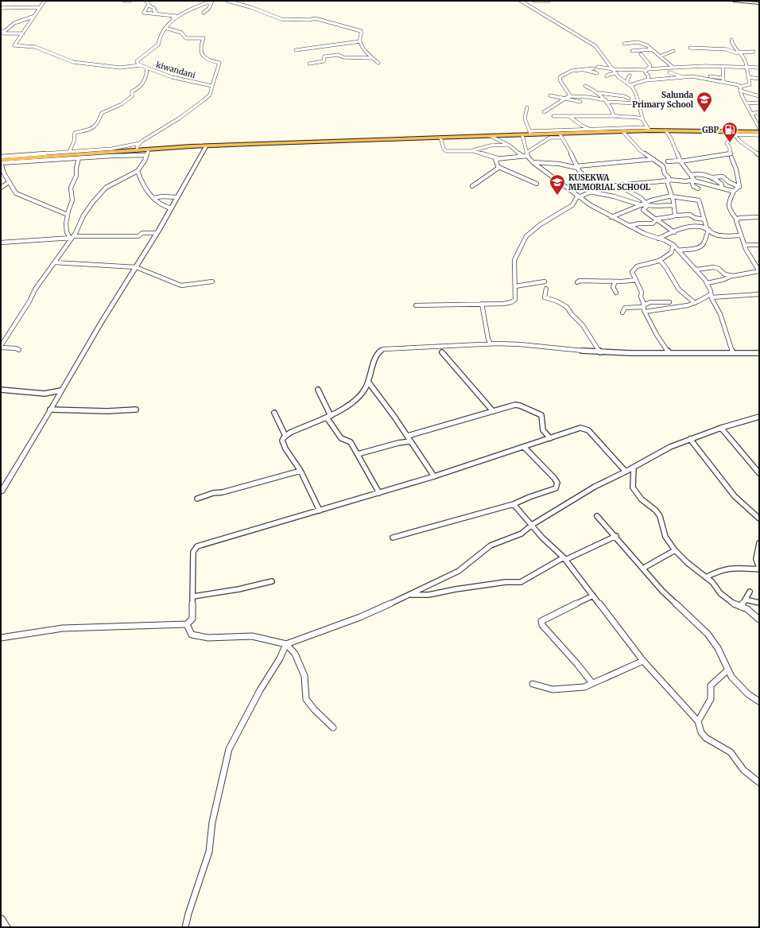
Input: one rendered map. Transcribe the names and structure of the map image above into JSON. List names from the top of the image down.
{
  "streets": {
    "street": ["kiwandani"]
  },
  "places": {
    "school or university": ["Salunda Primary School", "KUSEKWA MEMORIAL SCHOOL"],
    "fuel station": ["GBP"]
  }
}
